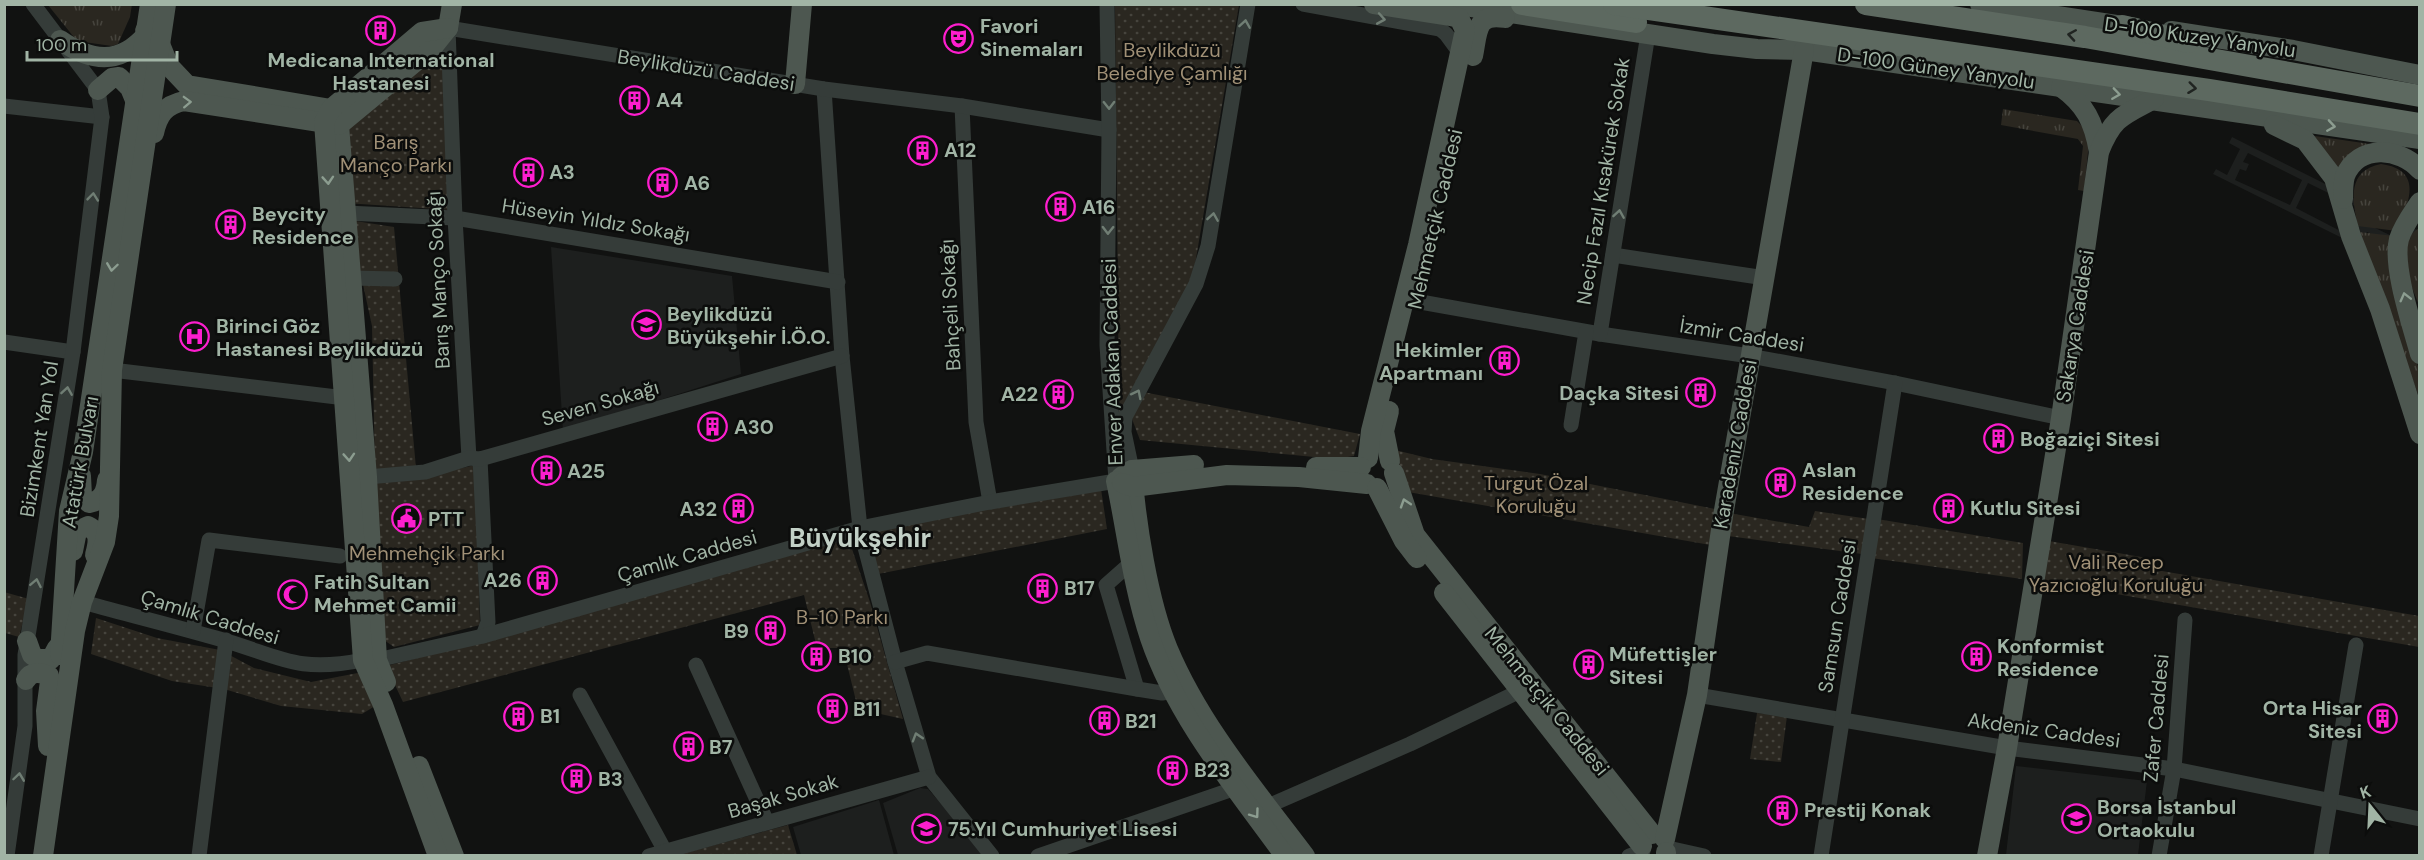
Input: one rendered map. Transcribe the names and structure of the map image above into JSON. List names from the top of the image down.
{
  "streets": {
    "main road": [
      "D-100 Kuzey Yanyolu",
      "D-100 Güney Yanyolu",
      "Beylikdüzü Caddesi",
      "Mehmetçik Caddesi",
      "Sakarya Caddesi",
      "Enver Adakan Caddesi",
      "Karadeniz Caddesi",
      "Atatürk Bulvarı"
    ],
    "street": [
      "Necip Fazıl Kısakürek Sokak",
      "Hüseyin Yıldız Sokağı",
      "Barış Manço Sokağı",
      "Bahçeli Sokağı",
      "İzmir Caddesi",
      "Seven Sokağı",
      "Bizimkent Yan Yol",
      "Çamlık Caddesi",
      "Samsun Caddesi",
      "Zafer Caddesi",
      "Akdeniz Caddesi",
      "Başak Sokak"
    ]
  },
  "crossings": [
    ["D-100 Güney Yanyolu", "Necip Fazıl Kısakürek Sokak"],
    ["D-100 Güney Yanyolu", "Mehmetçik Caddesi"],
    ["D-100 Güney Yanyolu", "Karadeniz Caddesi"],
    ["Beylikdüzü Caddesi", "Barış Manço Sokağı"],
    ["Beylikdüzü Caddesi", "Bahçeli Sokağı"],
    ["Beylikdüzü Caddesi", "Enver Adakan Caddesi"],
    ["Necip Fazıl Kısakürek Sokak", "İzmir Caddesi"],
    ["Mehmetçik Caddesi", "İzmir Caddesi"],
    ["Mehmetçik Caddesi", "Karadeniz Caddesi"],
    ["Hüseyin Yıldız Sokağı", "Barış Manço Sokağı"],
    ["Barış Manço Sokağı", "Seven Sokağı"],
    ["Barış Manço Sokağı", "Çamlık Caddesi"],
    ["Bahçeli Sokağı", "Çamlık Caddesi"],
    ["Sakarya Caddesi", "İzmir Caddesi"],
    ["Sakarya Caddesi", "Akdeniz Caddesi"],
    ["İzmir Caddesi", "Karadeniz Caddesi"],
    ["İzmir Caddesi", "Samsun Caddesi"],
    ["Enver Adakan Caddesi", "Çamlık Caddesi"],
    ["Karadeniz Caddesi", "Akdeniz Caddesi"],
    ["Atatürk Bulvarı", "Çamlık Caddesi"],
    ["Samsun Caddesi", "Akdeniz Caddesi"],
    ["Zafer Caddesi", "Akdeniz Caddesi"]
  ],
  "one_way": ["Necip Fazıl Kısakürek Sokak", "Bizimkent Yan Yol"],
  "districts": ["Büyükşehir"],
  "parks": [
    "Beylikdüzü Belediye Çamlığı",
    "Barış Manço Parkı",
    "Turgut Özal Koruluğu",
    "Mehmehçik Parkı",
    "Vali Recep Yazıcıoğlu Koruluğu",
    "B-10 Parkı"
  ],
  "places": {
    "building": [
      "Medicana International Hastanesi",
      "A4",
      "A12",
      "A3",
      "A6",
      "A16",
      "Beycity Residence",
      "Hekimler Apartmanı",
      "Daçka Sitesi",
      "A22",
      "A30",
      "Boğaziçi Sitesi",
      "A25",
      "Aslan Residence",
      "Kutlu Sitesi",
      "A32",
      "A26",
      "B17",
      "B9",
      "B10",
      "Konformist Residence",
      "Müfettişler Sitesi",
      "B11",
      "B1",
      "Orta Hisar Sitesi",
      "B21",
      "B7",
      "B23",
      "B3",
      "Prestij Konak"
    ],
    "theatre": ["Favori Sinemaları"],
    "school or university": ["Beylikdüzü Büyükşehir İ.Ö.O.", "Borsa İstanbul Ortaokulu", "75.Yıl Cumhuriyet Lisesi"],
    "hospital": ["Birinci Göz Hastanesi Beylikdüzü"],
    "public building": ["PTT"],
    "mosque": ["Fatih Sultan Mehmet Camii"]
  },
  "scale_bar": "100 m",
  "north": "top"
}
